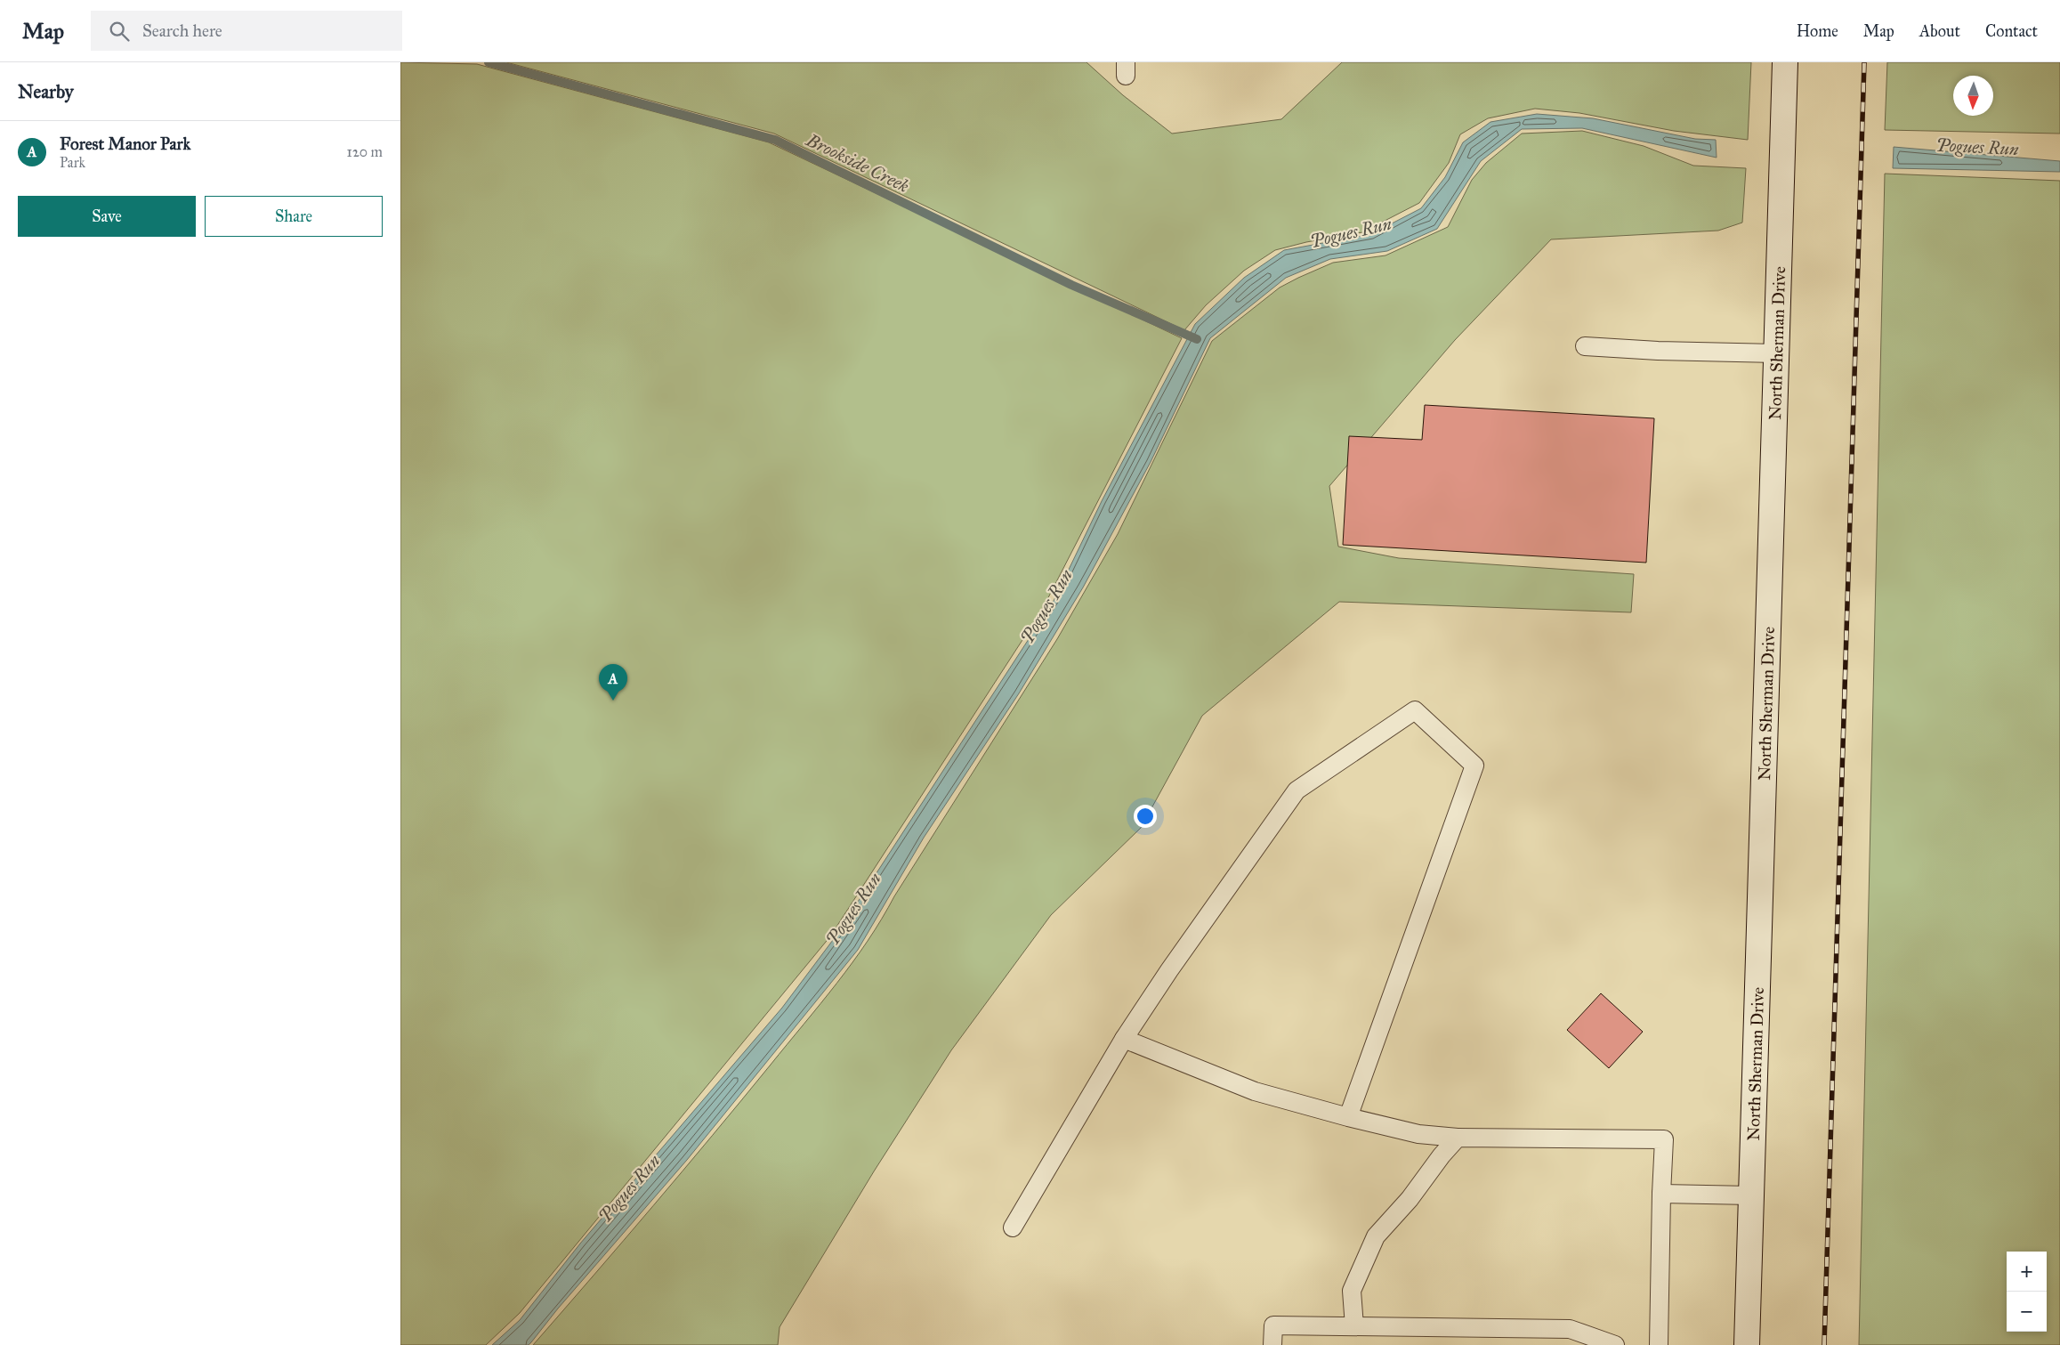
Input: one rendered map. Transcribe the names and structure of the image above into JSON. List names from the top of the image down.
{
  "streets": {
    "main road": ["North Sherman Drive"]
  },
  "water": ["Pogues Run", "Brookside Creek"],
  "north": "bottom",
  "page": {
    "header": "Map",
    "search": "Search here",
    "nav": [
      "Home",
      "Map",
      "About",
      "Contact"
    ],
    "heading": "Nearby",
    "list": [
      {
        "mark": "A",
        "name": "Forest Manor Park",
        "note": "Park",
        "value": "120 m"
      }
    ],
    "buttons": ["Save", "Share"],
    "pins": "A",
    "map_buttons": ["+", "−"]
  }
}
